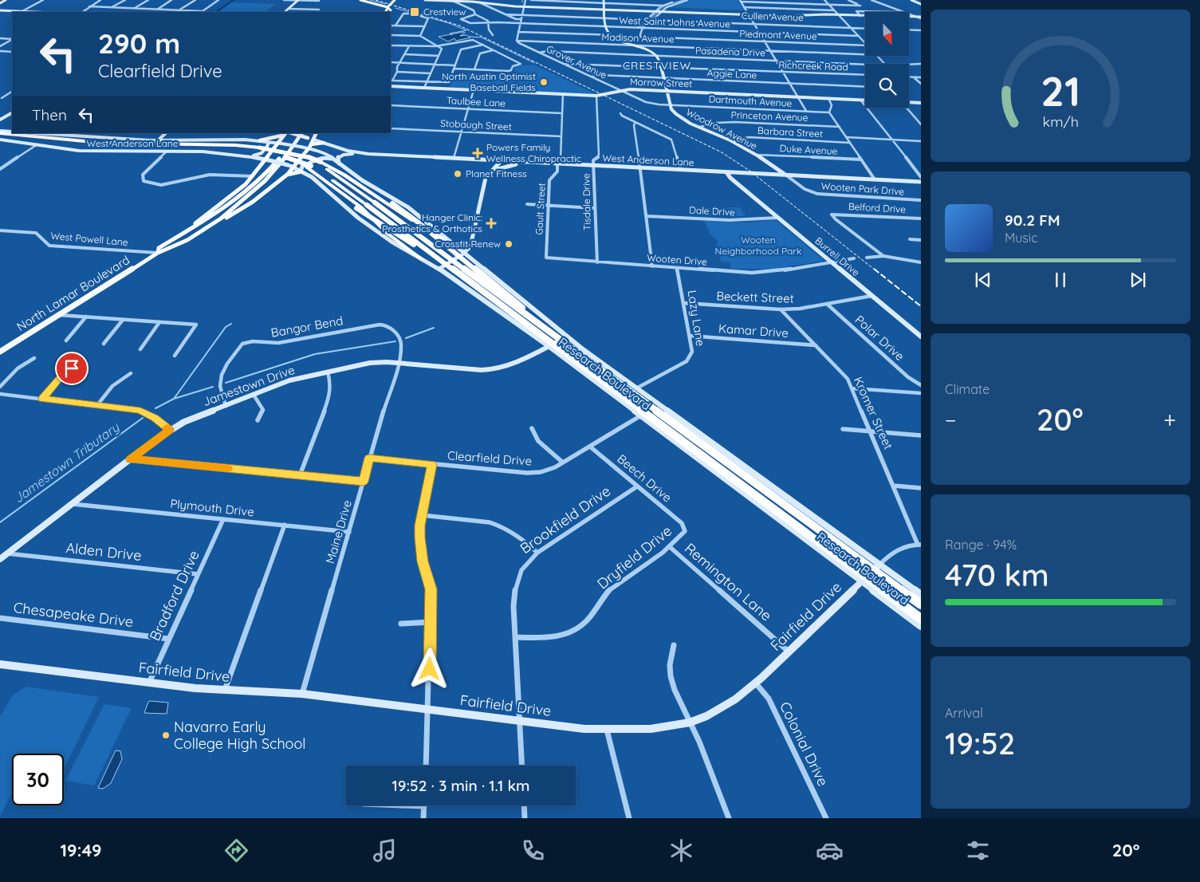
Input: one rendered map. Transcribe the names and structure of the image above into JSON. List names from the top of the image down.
{
  "streets": {
    "main road": ["North Lamar Boulevard"],
    "street": [
      "Cullen Avenue",
      "West Saint Johns Avenue",
      "Piedmont Avenue",
      "Madison Avenue",
      "Pasadena Drive",
      "Grover Avenue",
      "Richcreek Road",
      "Aggie Lane",
      "Morrow Street",
      "Dartmouth Avenue",
      "Taulbee Lane",
      "Princeton Avenue",
      "Stobaugh Street",
      "Woodrow Avenue",
      "Barbara Street",
      "West Anderson Lane",
      "Duke Avenue",
      "Wooten Park Drive",
      "Tisdale Drive",
      "Belford Drive",
      "Gault Street",
      "Dale Drive",
      "West Powell Lane",
      "Burrell Drive",
      "Wooten Drive",
      "Beckett Street",
      "Lazy Lane",
      "Bangor Bend",
      "Kamar Drive",
      "Polar Drive",
      "Research Boulevard",
      "Jamestown Drive",
      "Kromer Street",
      "Clearfield Drive",
      "Beech Drive",
      "Plymouth Drive",
      "Brookfield Drive",
      "Maine Drive",
      "Alden Drive",
      "Dryfield Drive",
      "Remington Lane",
      "Bradford Drive",
      "Chesapeake Drive",
      "Fairfield Drive",
      "Colonial Drive"
    ]
  },
  "crossings": [
    ["Madison Avenue", "Grover Avenue"],
    ["Pasadena Drive", "Grover Avenue"],
    ["Pasadena Drive", "Woodrow Avenue"],
    ["Grover Avenue", "Richcreek Road"],
    ["Grover Avenue", "Aggie Lane"],
    ["Grover Avenue", "Morrow Street"],
    ["Grover Avenue", "Dartmouth Avenue"],
    ["Grover Avenue", "Woodrow Avenue"],
    ["Richcreek Road", "Woodrow Avenue"],
    ["Aggie Lane", "Woodrow Avenue"],
    ["Morrow Street", "Woodrow Avenue"],
    ["Morrow Street", "Tisdale Drive"],
    ["Morrow Street", "Gault Street"],
    ["Dartmouth Avenue", "Woodrow Avenue"],
    ["Taulbee Lane", "Gault Street"],
    ["Princeton Avenue", "Woodrow Avenue"],
    ["Stobaugh Street", "Gault Street"],
    ["Woodrow Avenue", "Barbara Street"],
    ["Woodrow Avenue", "West Anderson Lane"],
    ["Woodrow Avenue", "Duke Avenue"],
    ["Woodrow Avenue", "Wooten Park Drive"],
    ["West Anderson Lane", "Wooten Park Drive"],
    ["West Anderson Lane", "Tisdale Drive"],
    ["West Anderson Lane", "Gault Street"],
    ["West Anderson Lane", "Burrell Drive"],
    ["West Anderson Lane", "Research Boulevard"],
    ["Tisdale Drive", "Wooten Drive"],
    ["Gault Street", "Wooten Drive"],
    ["Dale Drive", "Burrell Drive"],
    ["West Powell Lane", "North Lamar Boulevard"],
    ["Burrell Drive", "Wooten Drive"],
    ["Burrell Drive", "Beckett Street"],
    ["Wooten Drive", "Lazy Lane"],
    ["Beckett Street", "Lazy Lane"],
    ["Beckett Street", "Polar Drive"],
    ["Beckett Street", "Kromer Street"],
    ["Lazy Lane", "Kamar Drive"],
    ["Lazy Lane", "Research Boulevard"],
    ["Bangor Bend", "Jamestown Drive"],
    ["Bangor Bend", "Maine Drive"],
    ["Kamar Drive", "Kromer Street"],
    ["Research Boulevard", "Jamestown Drive"],
    ["Research Boulevard", "Clearfield Drive"],
    ["Research Boulevard", "Fairfield Drive"],
    ["Jamestown Drive", "Plymouth Drive"],
    ["Jamestown Drive", "Maine Drive"],
    ["Jamestown Drive", "Alden Drive"],
    ["Kromer Street", "Fairfield Drive"],
    ["Clearfield Drive", "Beech Drive"],
    ["Clearfield Drive", "Maine Drive"],
    ["Beech Drive", "Brookfield Drive"],
    ["Beech Drive", "Dryfield Drive"],
    ["Plymouth Drive", "Maine Drive"],
    ["Plymouth Drive", "Bradford Drive"],
    ["Brookfield Drive", "Dryfield Drive"],
    ["Brookfield Drive", "Fairfield Drive"],
    ["Maine Drive", "Fairfield Drive"],
    ["Alden Drive", "Bradford Drive"],
    ["Dryfield Drive", "Remington Lane"],
    ["Remington Lane", "Fairfield Drive"],
    ["Bradford Drive", "Chesapeake Drive"],
    ["Bradford Drive", "Fairfield Drive"],
    ["Fairfield Drive", "Colonial Drive"]
  ],
  "districts": ["CRESTVIEW"],
  "water": ["Jamestown Tributary"],
  "parks": ["Wooten Neighborhood Park"],
  "places": {
    "transit": ["Crestview"],
    "other": [
      "North Austin Optimist Baseball Fields",
      "Planet Fitness",
      "Crossfit Renew",
      "Navarro Early College High School"
    ],
    "health": ["Powers Family Wellness Chiropractic", "Hanger Clinic: Prosthetics & Orthotics"]
  },
  "north": "bottom",
  "page": {
    "turn": ["290 m", "Clearfield Drive"],
    "then": "Then",
    "song": ["90.2 FM", "Music"],
    "tile": [
      "Climate",
      ["Range · 94%", "470 km"],
      ["Arrival", "19:52"]
    ],
    "heat": ["−", "20°", "+"],
    "limit": "30",
    "trip": "19:52 · 3 min · 1.1 km",
    "tabs": ["19:49", "20°"],
    "gauge": ["21", "km/h"]
  }
}
